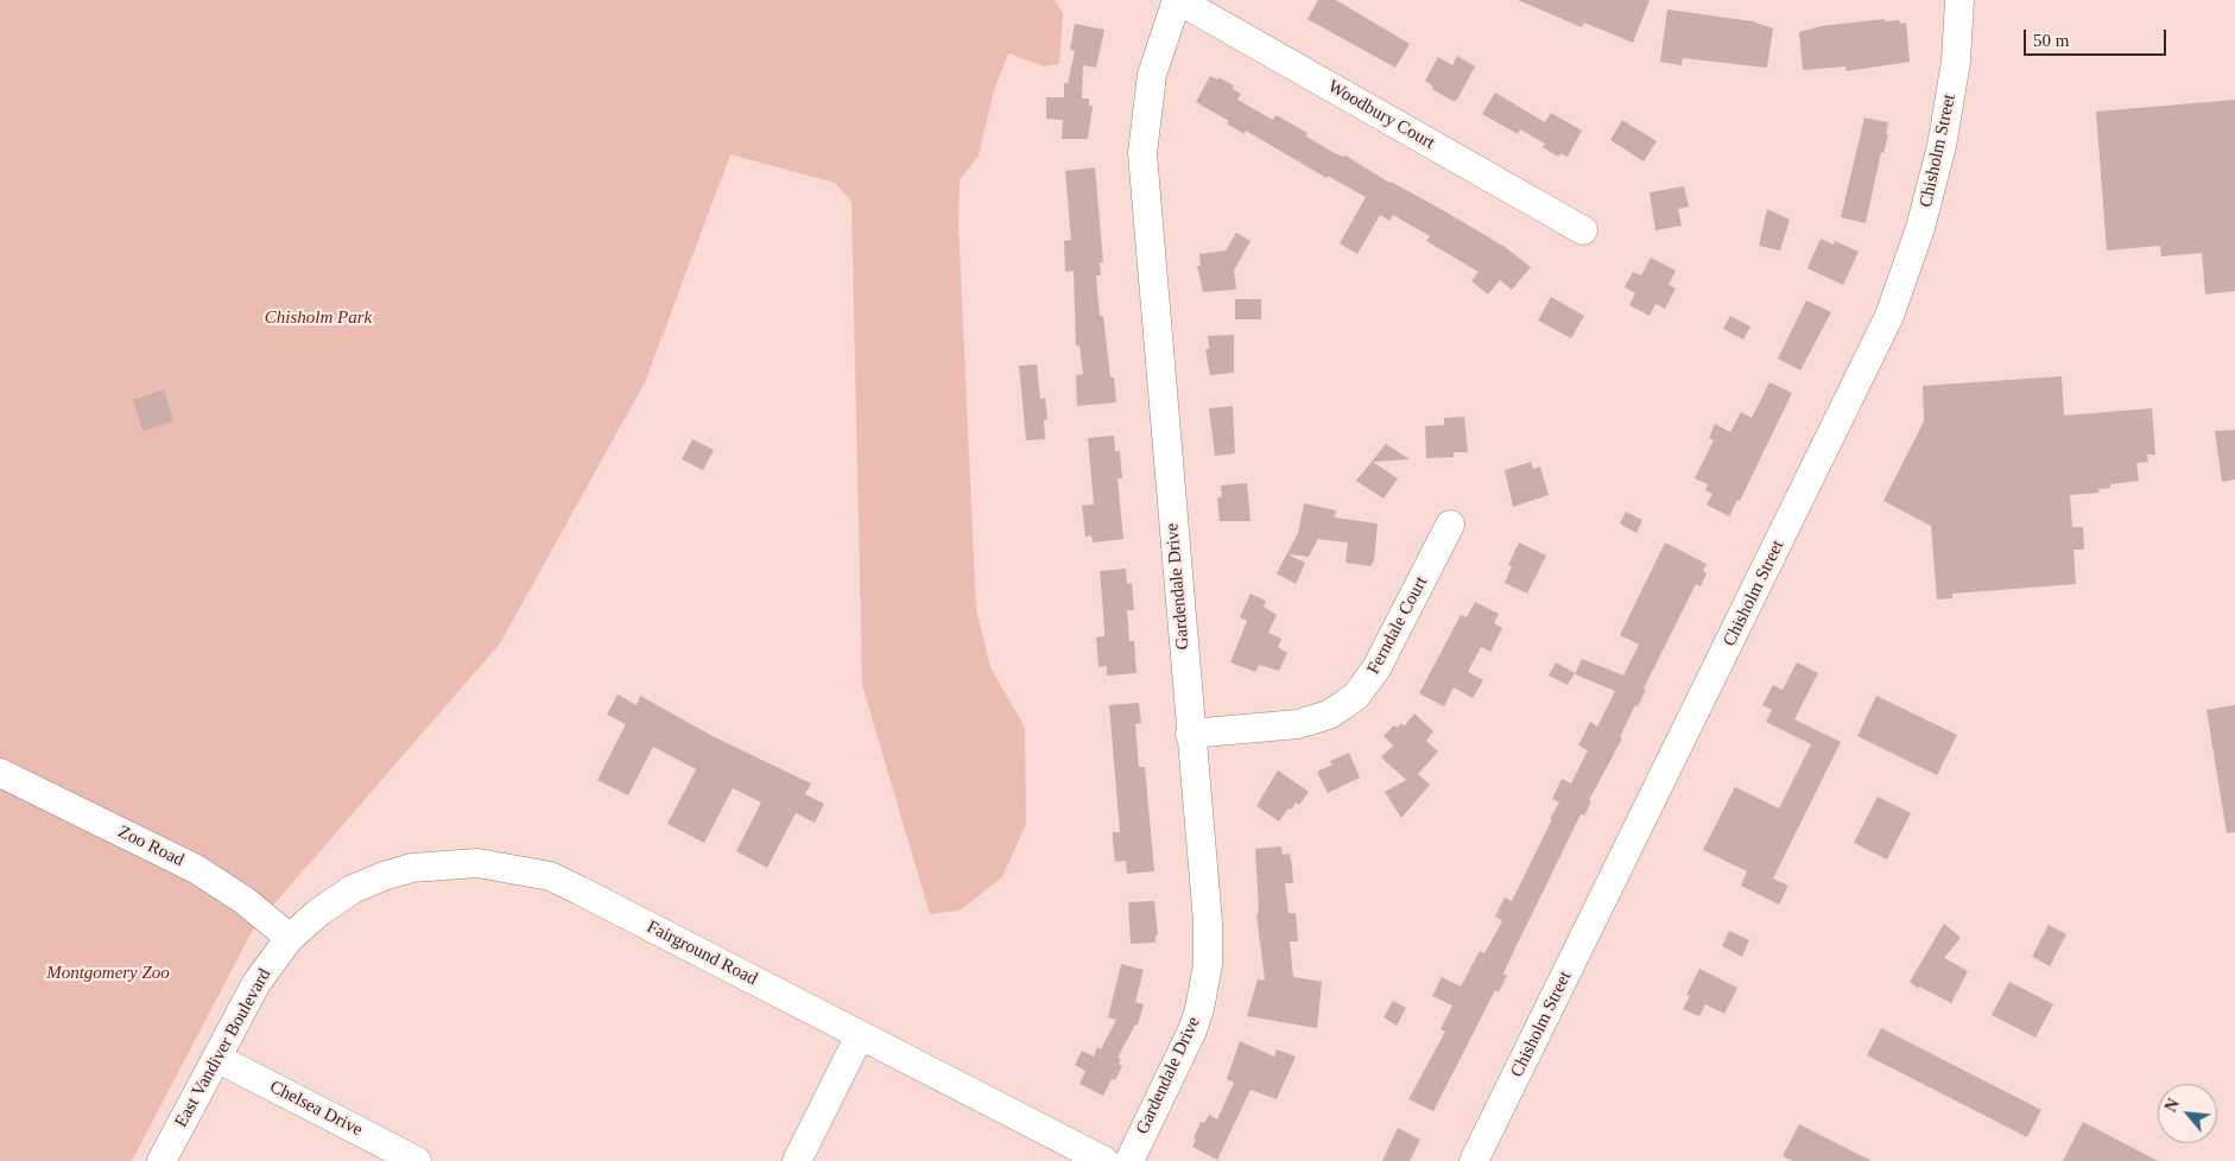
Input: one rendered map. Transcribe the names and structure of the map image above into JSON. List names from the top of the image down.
{
  "streets": {
    "street": [
      "Woodbury Court",
      "Chisholm Street",
      "Gardendale Drive",
      "Ferndale Court",
      "Zoo Road",
      "Fairground Road",
      "East Vandiver Boulevard",
      "Chelsea Drive"
    ]
  },
  "crossings": [
    ["Woodbury Court", "Gardendale Drive"],
    ["Gardendale Drive", "Ferndale Court"],
    ["Zoo Road", "Fairground Road"],
    ["Zoo Road", "East Vandiver Boulevard"],
    ["Fairground Road", "East Vandiver Boulevard"],
    ["East Vandiver Boulevard", "Chelsea Drive"]
  ],
  "parks": ["Chisholm Park", "Montgomery Zoo"],
  "scale_bar": "50 m",
  "north": "top left"
}
